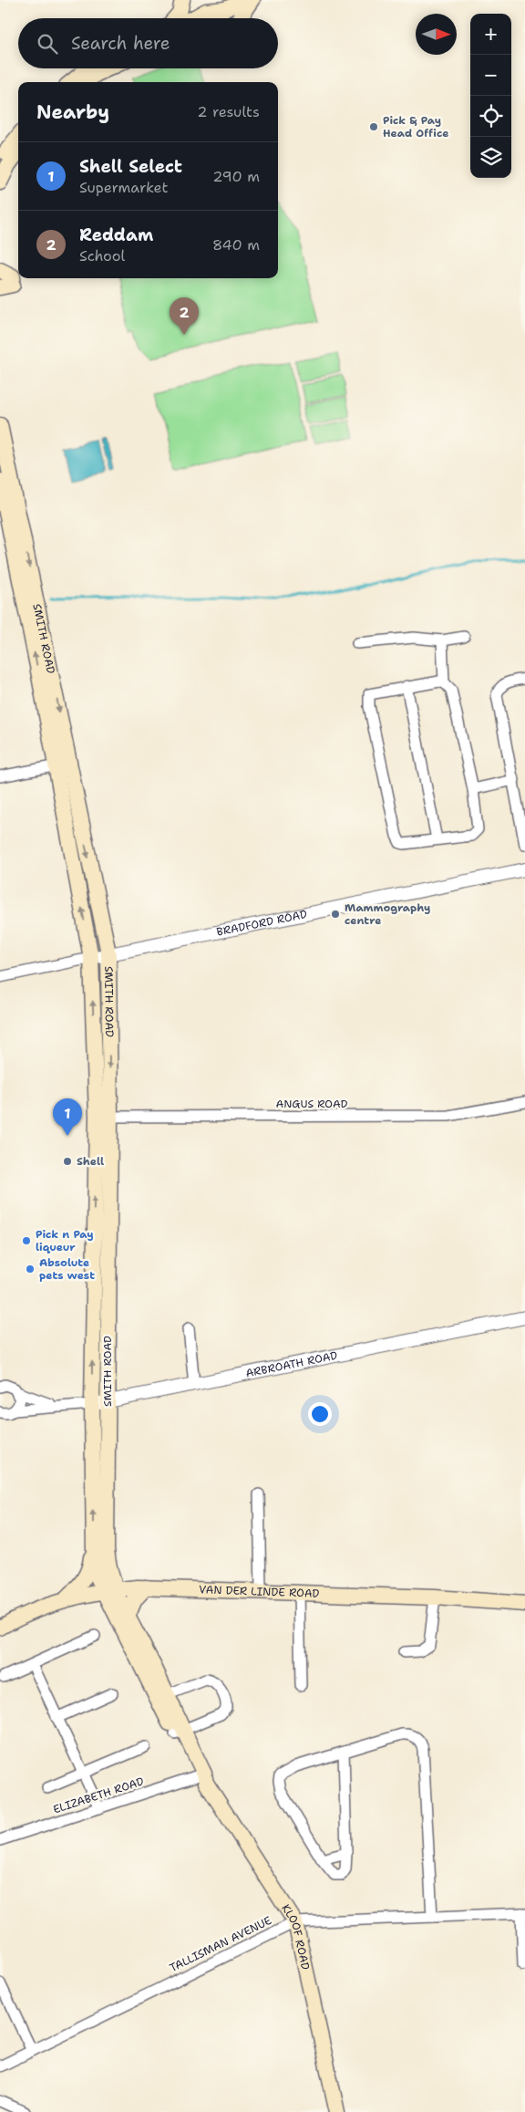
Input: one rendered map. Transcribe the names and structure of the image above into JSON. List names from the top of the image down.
{
  "streets": {
    "main road": ["SMITH ROAD", "VAN DER LINDE ROAD", "KLOOF ROAD"],
    "street": [
      "BRADFORD ROAD",
      "ANGUS ROAD",
      "ARBROATH ROAD",
      "ELIZABETH ROAD",
      "TALLISMAN AVENUE"
    ]
  },
  "crossings": [
    ["SMITH ROAD", "BRADFORD ROAD"],
    ["SMITH ROAD", "ANGUS ROAD"],
    ["SMITH ROAD", "ARBROATH ROAD"],
    ["SMITH ROAD", "VAN DER LINDE ROAD"],
    ["SMITH ROAD", "KLOOF ROAD"],
    ["VAN DER LINDE ROAD", "KLOOF ROAD"],
    ["ELIZABETH ROAD", "KLOOF ROAD"],
    ["KLOOF ROAD", "TALLISMAN AVENUE"]
  ],
  "places": [
    "Pick & Pay Head Office",
    "Mammography centre",
    "Shell",
    "Pick n Pay liqueur",
    "Absolute pets west"
  ],
  "north": "right",
  "page": {
    "map_buttons": ["+", "−"],
    "search": "Search here",
    "heading": ["Nearby", "2 results"],
    "list": [
      {
        "mark": "1",
        "name": "Shell Select",
        "note": "Supermarket",
        "value": "290 m"
      },
      {
        "mark": "2",
        "name": "Reddam",
        "note": "School",
        "value": "840 m"
      }
    ],
    "pins": ["2", "1"]
  }
}
